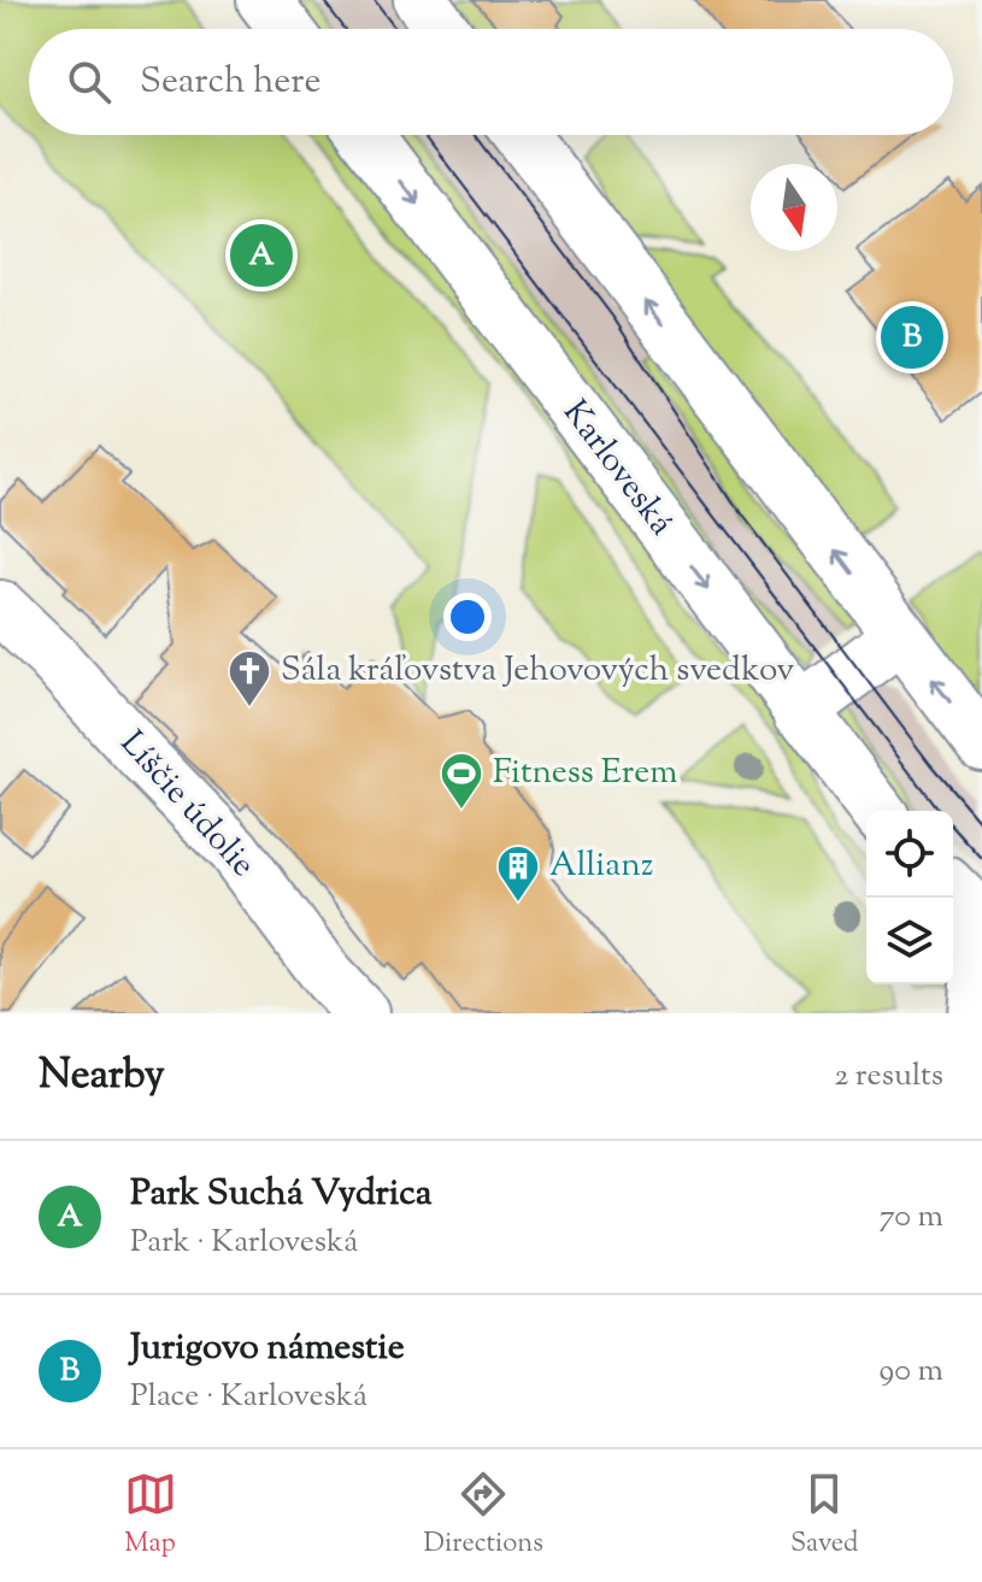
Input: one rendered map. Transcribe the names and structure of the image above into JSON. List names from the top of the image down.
{
  "streets": {
    "main road": ["Karloveská", "Líščie údolie"]
  },
  "places": {
    "church": ["Sála kráľovstva Jehovových svedkov"],
    "sports": ["Fitness Erem"],
    "building": ["Allianz"]
  },
  "north": "bottom",
  "page": {
    "search": "Search here",
    "pins": ["A", "B"],
    "heading": ["Nearby", "2 results"],
    "list": [
      {
        "mark": "A",
        "name": "Park Suchá Vydrica",
        "note": "Park · Karloveská",
        "value": "70 m"
      },
      {
        "mark": "B",
        "name": "Jurigovo námestie",
        "note": "Place · Karloveská",
        "value": "90 m"
      }
    ],
    "nav": ["Map", "Directions", "Saved"]
  }
}
